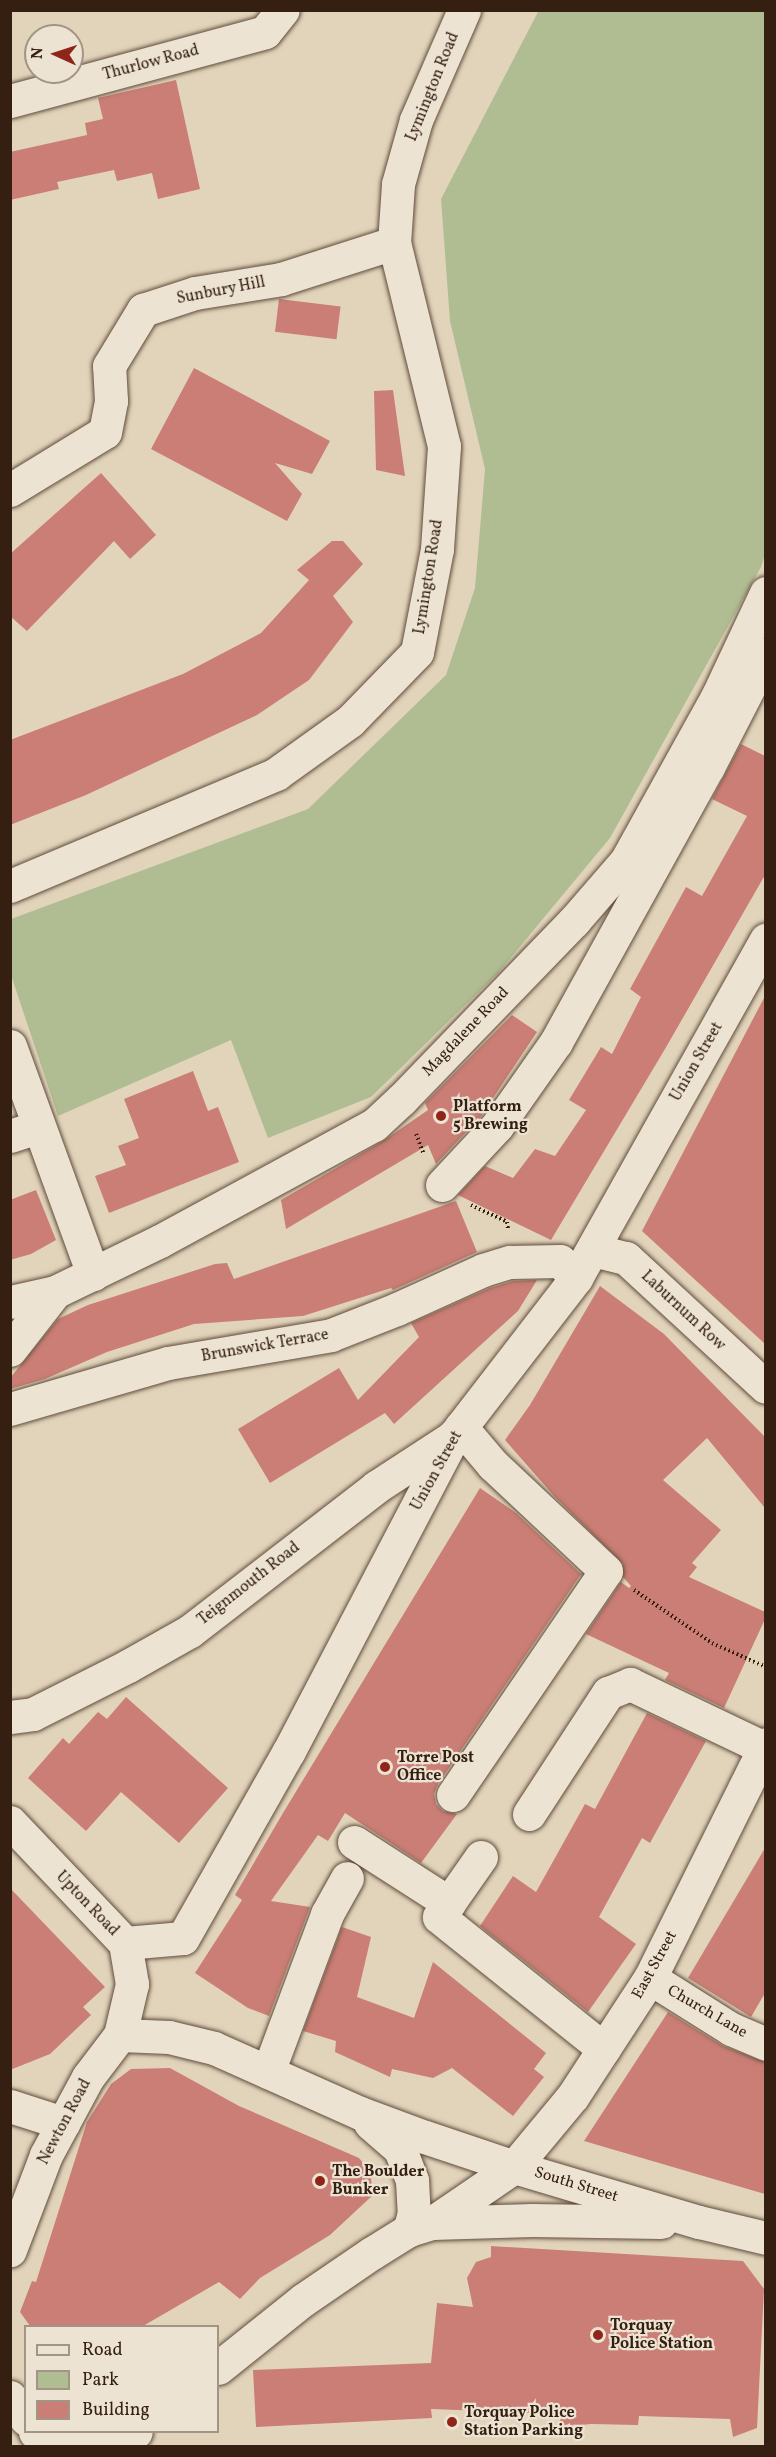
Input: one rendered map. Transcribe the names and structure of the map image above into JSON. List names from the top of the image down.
{
  "streets": {
    "street": [
      "Thurlow Road",
      "Lymington Road",
      "Sunbury Hill",
      "Magdalene Road",
      "Union Street",
      "Laburnum Row",
      "Brunswick Terrace",
      "Teignmouth Road",
      "Upton Road",
      "East Street",
      "Church Lane",
      "Newton Road",
      "South Street"
    ]
  },
  "crossings": [
    ["Lymington Road", "Sunbury Hill"],
    ["Union Street", "Laburnum Row"],
    ["Union Street", "Brunswick Terrace"],
    ["Union Street", "Teignmouth Road"],
    ["Union Street", "Upton Road"],
    ["Upton Road", "Newton Road"],
    ["East Street", "Church Lane"],
    ["East Street", "South Street"]
  ],
  "places": [
    "Platform 5 Brewing",
    "Torre Post Office",
    "The Boulder Bunker",
    "Torquay Police Station",
    "Torquay Police Station Parking"
  ],
  "legend": ["Road", "Park", "Building"],
  "north": "left"
}
